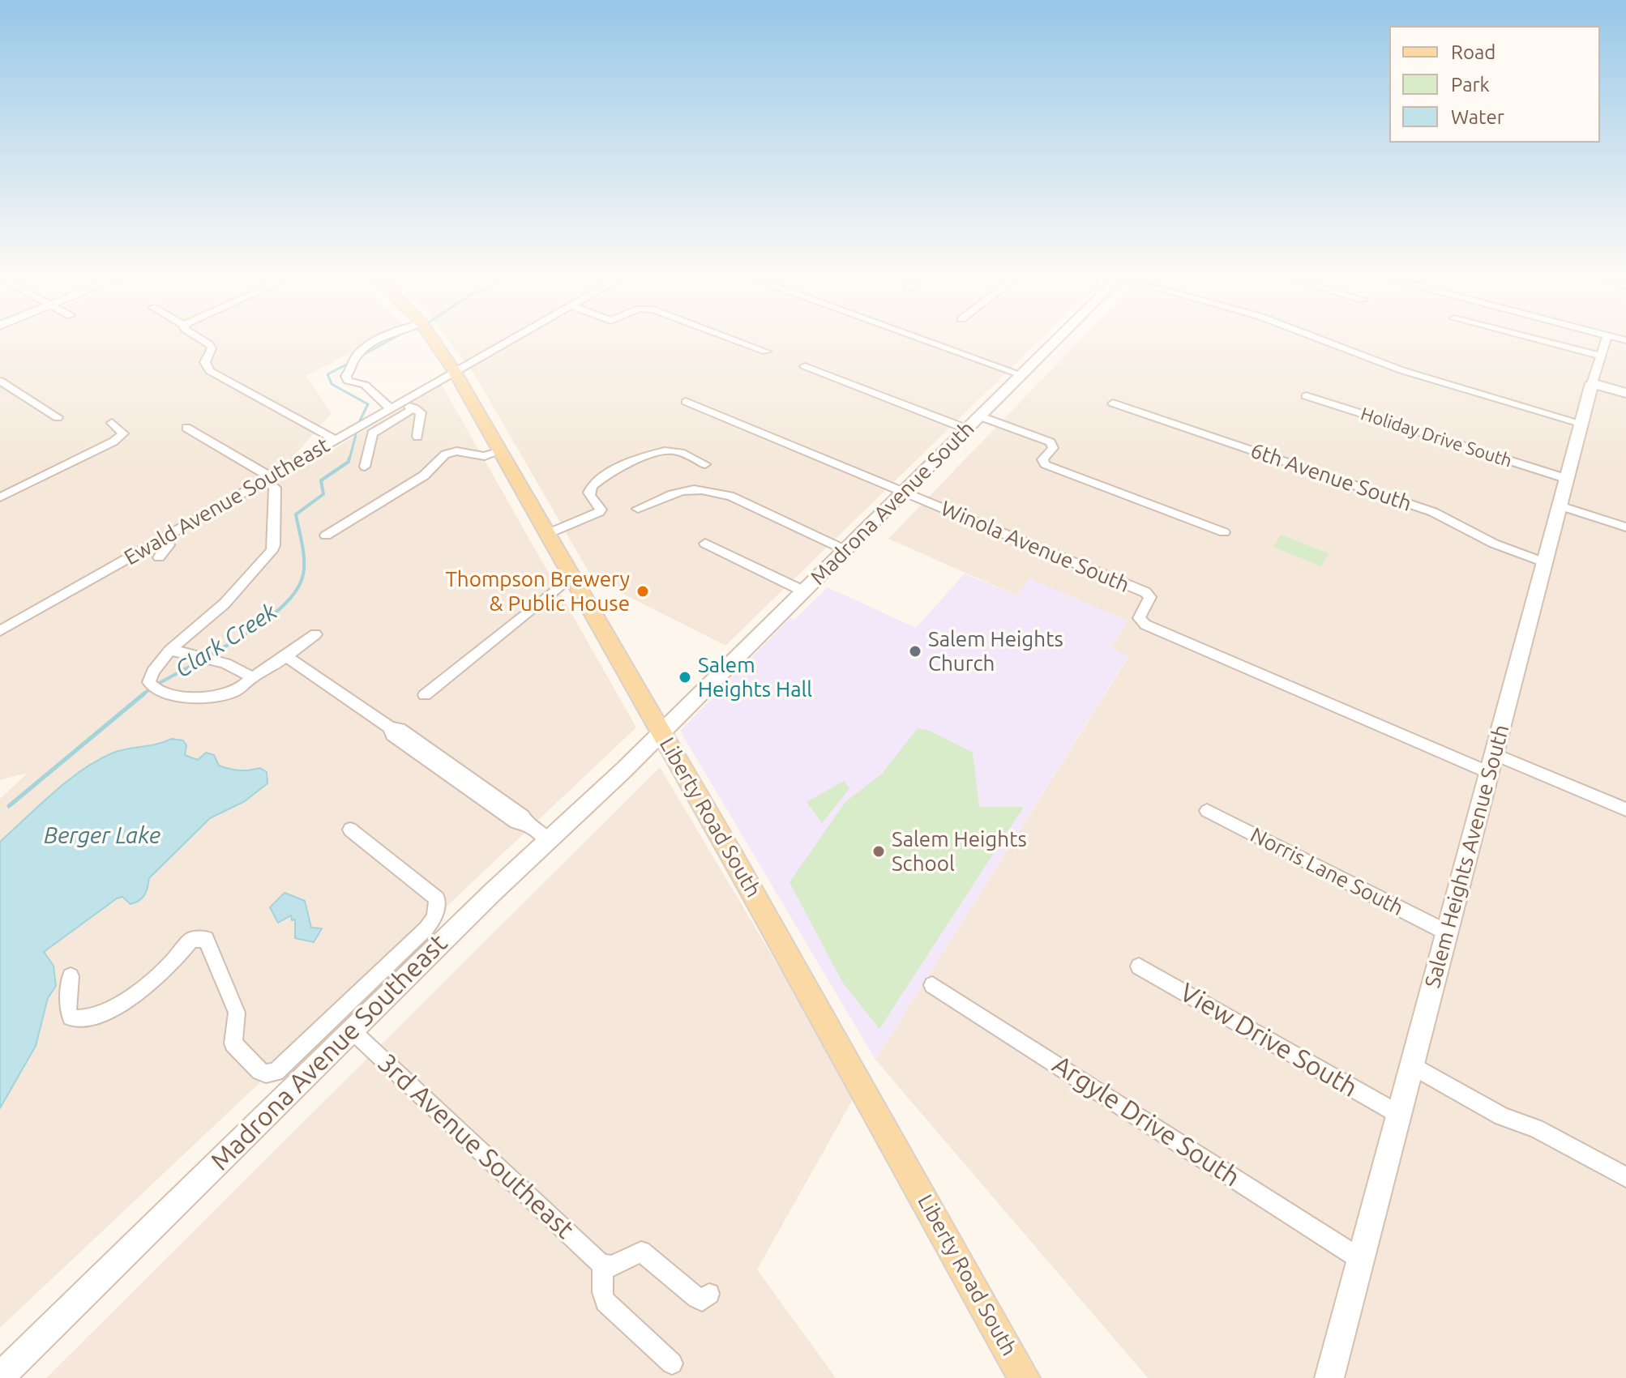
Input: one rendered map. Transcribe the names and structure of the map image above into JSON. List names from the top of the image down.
{
  "streets": {
    "main road": [
      "Madrona Avenue South",
      "Liberty Road South",
      "Salem Heights Avenue South",
      "Madrona Avenue Southeast"
    ],
    "street": [
      "Holiday Drive South",
      "6th Avenue South",
      "Ewald Avenue Southeast",
      "Winola Avenue South",
      "Norris Lane South",
      "View Drive South",
      "Argyle Drive South",
      "3rd Avenue Southeast"
    ]
  },
  "crossings": [
    ["Holiday Drive South", "Salem Heights Avenue South"],
    ["6th Avenue South", "Salem Heights Avenue South"],
    ["Ewald Avenue Southeast", "Liberty Road South"],
    ["Madrona Avenue South", "Winola Avenue South"],
    ["Madrona Avenue South", "Liberty Road South"],
    ["Madrona Avenue South", "Madrona Avenue Southeast"],
    ["Winola Avenue South", "Salem Heights Avenue South"],
    ["Liberty Road South", "Madrona Avenue Southeast"],
    ["Salem Heights Avenue South", "Norris Lane South"],
    ["Salem Heights Avenue South", "View Drive South"],
    ["Salem Heights Avenue South", "Argyle Drive South"],
    ["Madrona Avenue Southeast", "3rd Avenue Southeast"]
  ],
  "water": ["Clark Creek", "Berger Lake"],
  "places": [
    "Thompson Brewery & Public House",
    "Salem Heights Church",
    "Salem Heights Hall",
    "Salem Heights School"
  ],
  "legend": ["Road", "Park", "Water"]
}
